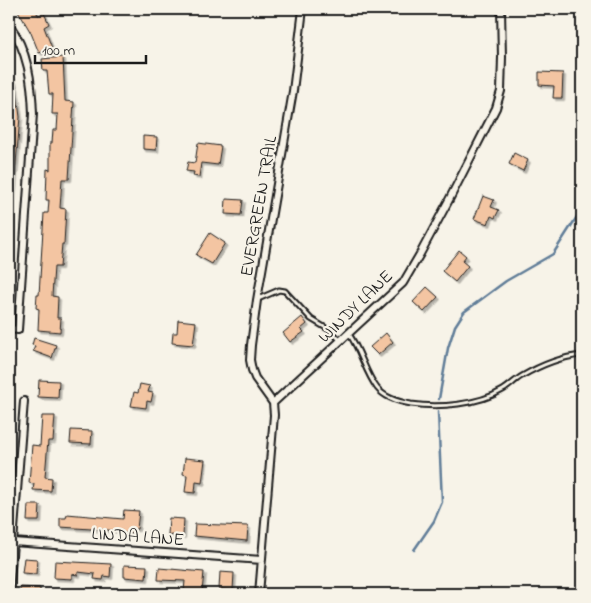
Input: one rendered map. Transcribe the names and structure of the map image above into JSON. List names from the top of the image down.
{
  "streets": {
    "street": ["EVERGREEN TRAIL", "WINDY LANE", "LINDA LANE"]
  },
  "crossings": [
    ["EVERGREEN TRAIL", "WINDY LANE"]
  ],
  "scale_bar": "100 m"
}
